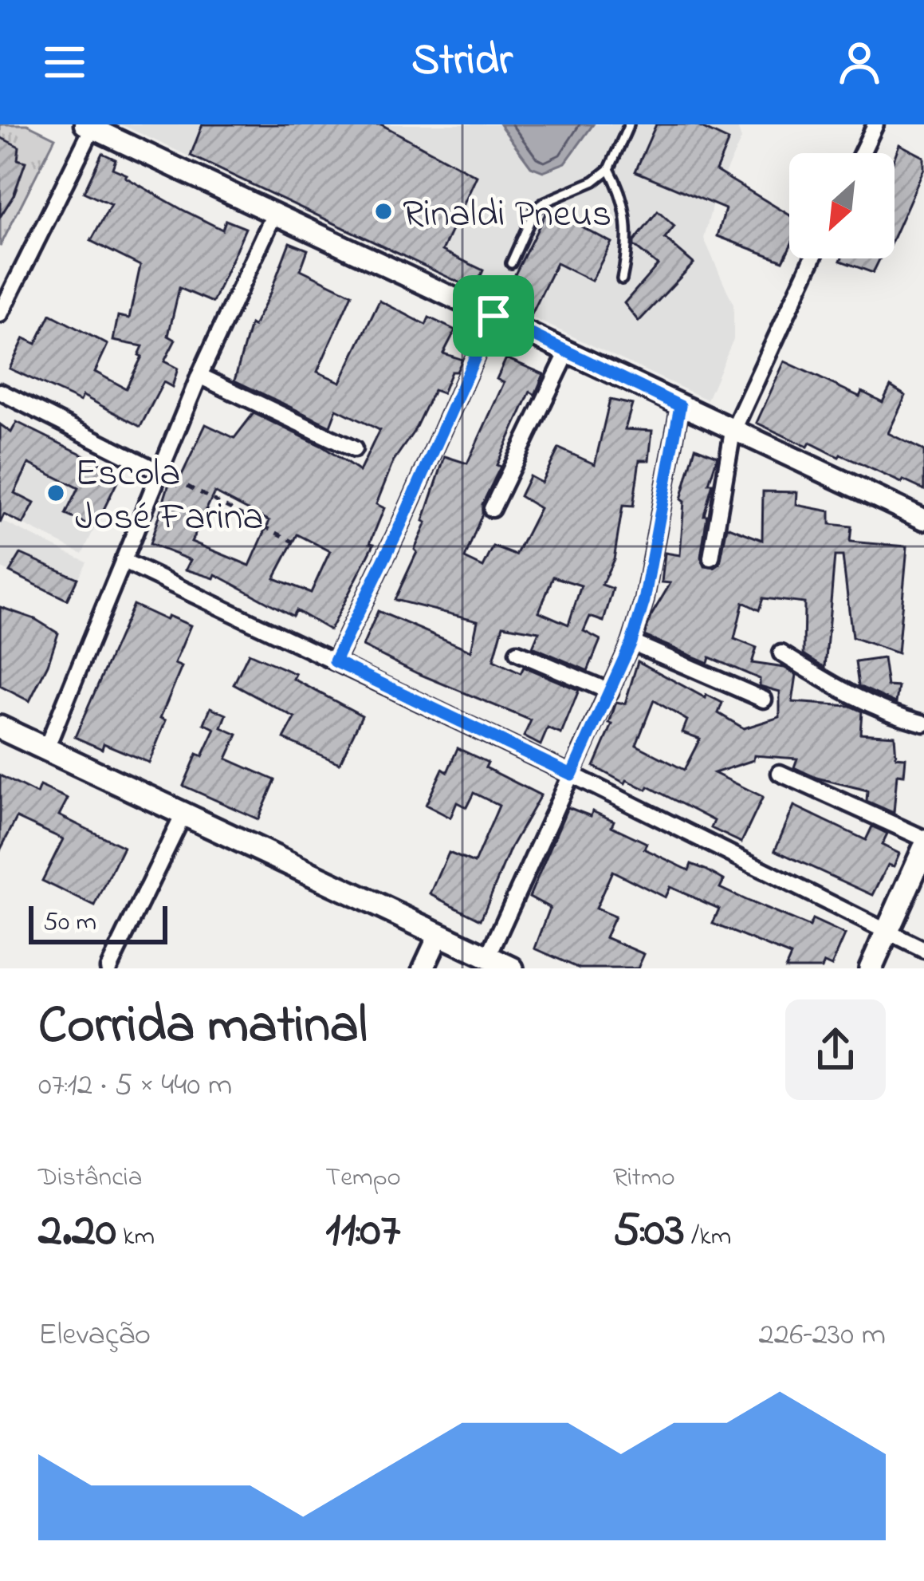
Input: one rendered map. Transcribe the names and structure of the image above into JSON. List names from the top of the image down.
{
  "places": ["Rinaldi Pneus", "Escola José Farina"],
  "scale_bar": "50 m",
  "north": "bottom left",
  "page": {
    "header": "Stridr",
    "scale": "50 m",
    "heading": ["Corrida matinal", "07:12 · 5 × 440 m"],
    "stats": [
      ["Distância", "2.20 km"],
      ["Tempo", "11:07"],
      ["Ritmo", "5:03 /km"]
    ],
    "chart": ["Elevação", "226–230 m"]
  }
}
